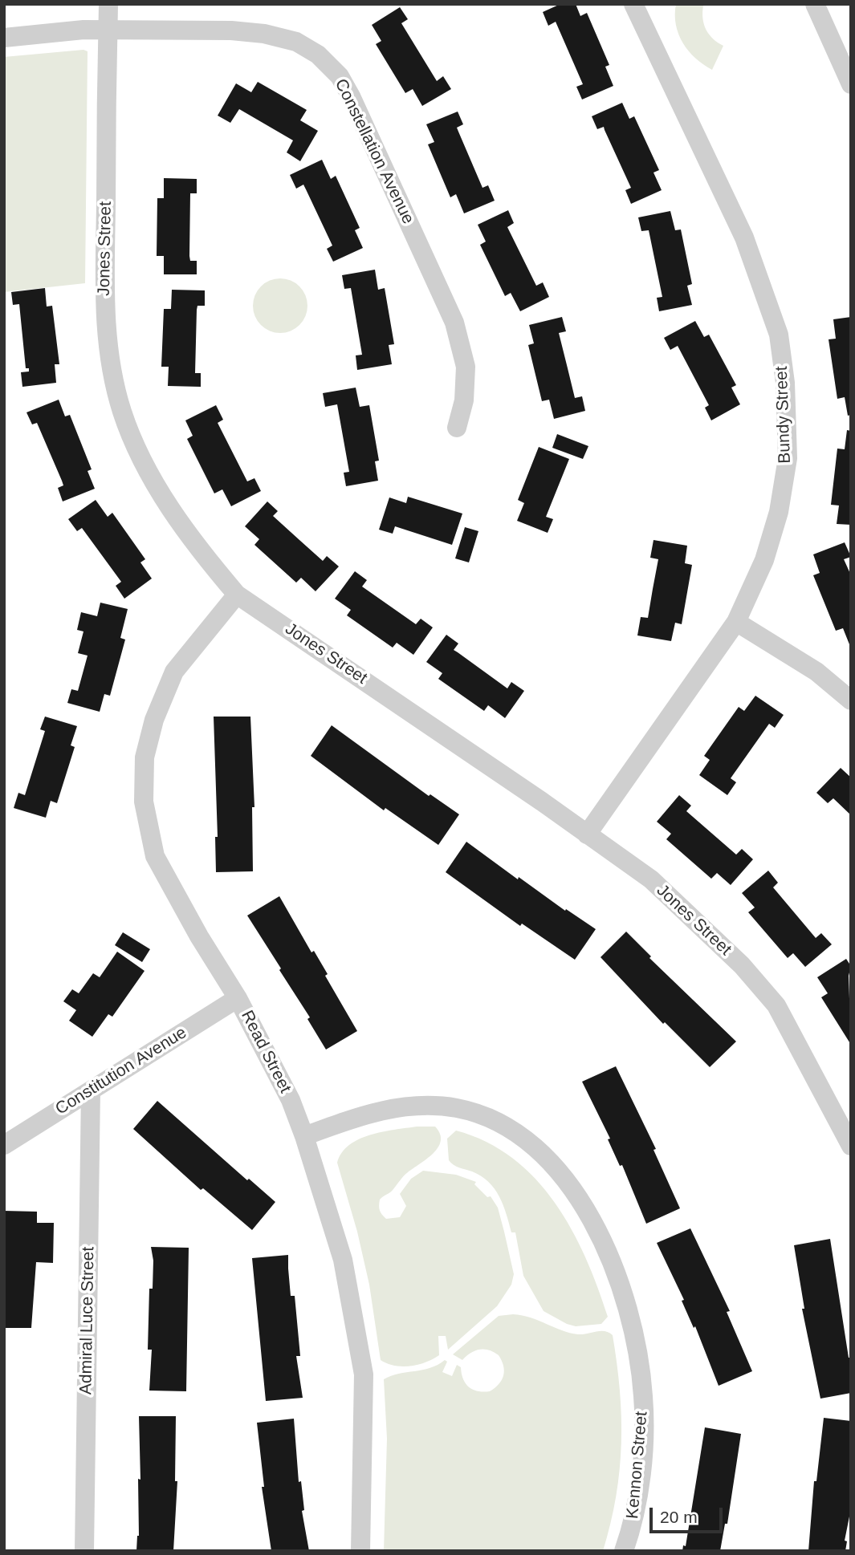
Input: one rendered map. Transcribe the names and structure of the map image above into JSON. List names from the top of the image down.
{
  "streets": {
    "street": [
      "Constellation Avenue",
      "Jones Street",
      "Bundy Street",
      "Read Street",
      "Constitution Avenue",
      "Admiral Luce Street",
      "Kennon Street"
    ]
  },
  "crossings": [
    ["Constellation Avenue", "Jones Street"],
    ["Jones Street", "Bundy Street"],
    ["Jones Street", "Read Street"],
    ["Read Street", "Constitution Avenue"],
    ["Read Street", "Kennon Street"],
    ["Constitution Avenue", "Admiral Luce Street"]
  ],
  "scale_bar": "20 m"
}
